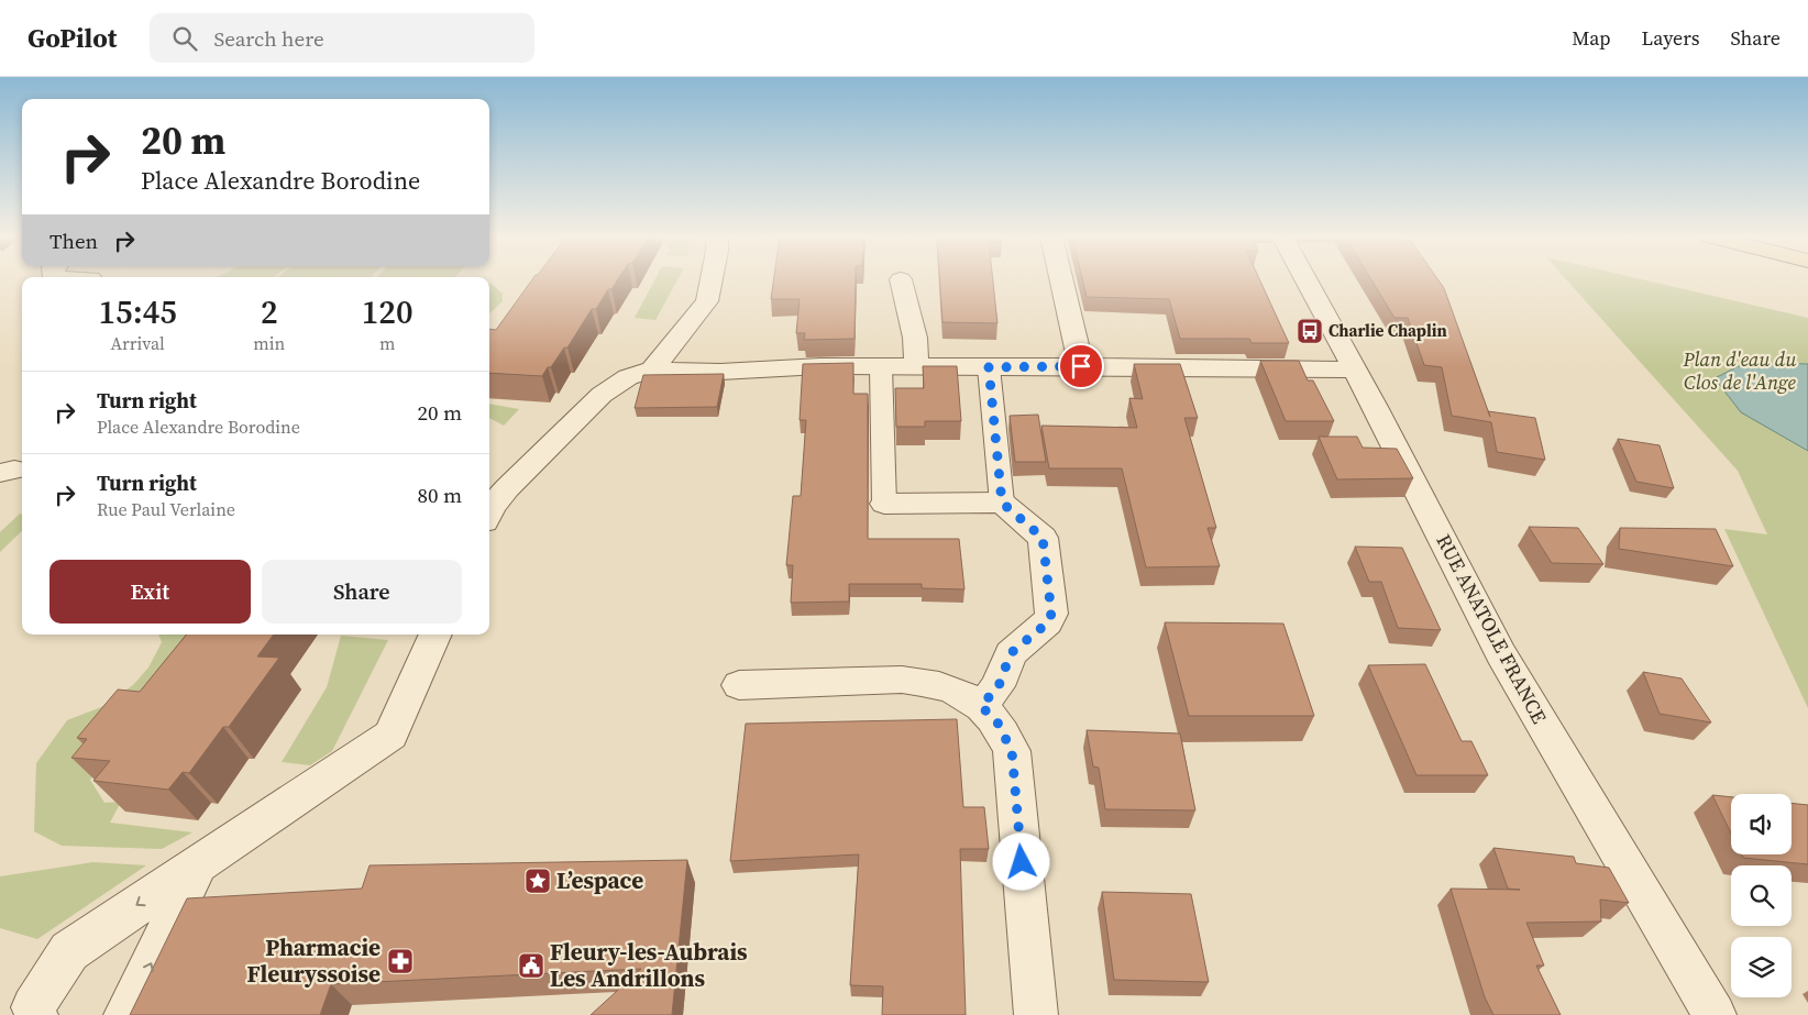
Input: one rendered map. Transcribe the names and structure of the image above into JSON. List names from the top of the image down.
{
  "streets": {
    "street": ["RUE ANATOLE FRANCE"]
  },
  "parks": ["Plan d'eau du Clos de l'Ange"],
  "places": {
    "bus stop": ["Charlie Chaplin"],
    "place": ["L’espace"],
    "pharmacy": ["Pharmacie Fleuryssoise"],
    "public building": ["Fleury-les-Aubrais Les Andrillons"]
  },
  "page": {
    "header": "GoPilot",
    "search": "Search here",
    "nav": ["Map", "Layers", "Share"],
    "turn": ["20 m", "Place Alexandre Borodine"],
    "then": "Then",
    "eta": [
      "15:45",
      "Arrival",
      "2",
      "min",
      "120",
      "m"
    ],
    "list": [
      {
        "name": "Turn right",
        "note": "Place Alexandre Borodine",
        "value": "20 m"
      },
      {
        "name": "Turn right",
        "note": "Rue Paul Verlaine",
        "value": "80 m"
      }
    ],
    "buttons": ["Exit", "Share"]
  }
}
